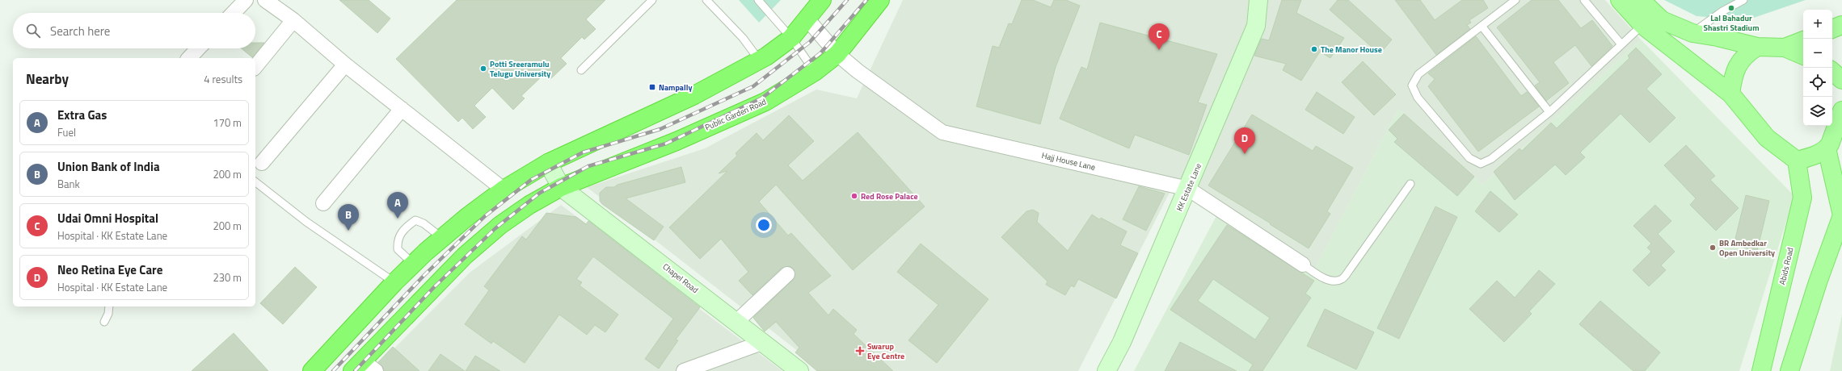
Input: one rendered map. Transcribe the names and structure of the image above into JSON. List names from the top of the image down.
{
  "streets": {
    "highway": ["Public Garden Road"],
    "main road": ["KK Estate Lane", "Abids Road", "Chapel Road"],
    "street": ["Hajj House Lane"]
  },
  "crossings": [
    ["Public Garden Road", "Hajj House Lane"],
    ["Public Garden Road", "Chapel Road"],
    ["Hajj House Lane", "KK Estate Lane"]
  ],
  "places": {
    "other": [
      "Lal Bahadur Shastri Stadium",
      "The Manor House",
      "Potti Sreeramulu Telugu University",
      "Red Rose Palace",
      "BR Ambedkar Open University"
    ],
    "transit": ["Nampally"],
    "health": ["Swarup Eye Centre"]
  },
  "page": {
    "map_buttons": ["+", "−"],
    "search": "Search here",
    "pins": [
      "C",
      "D",
      "A",
      "B"
    ],
    "heading": ["Nearby", "4 results"],
    "list": [
      {
        "mark": "A",
        "name": "Extra Gas",
        "note": "Fuel",
        "value": "170 m"
      },
      {
        "mark": "B",
        "name": "Union Bank of India",
        "note": "Bank",
        "value": "200 m"
      },
      {
        "mark": "C",
        "name": "Udai Omni Hospital",
        "note": "Hospital · KK Estate Lane",
        "value": "200 m"
      },
      {
        "mark": "D",
        "name": "Neo Retina Eye Care",
        "note": "Hospital · KK Estate Lane",
        "value": "230 m"
      }
    ]
  }
}
